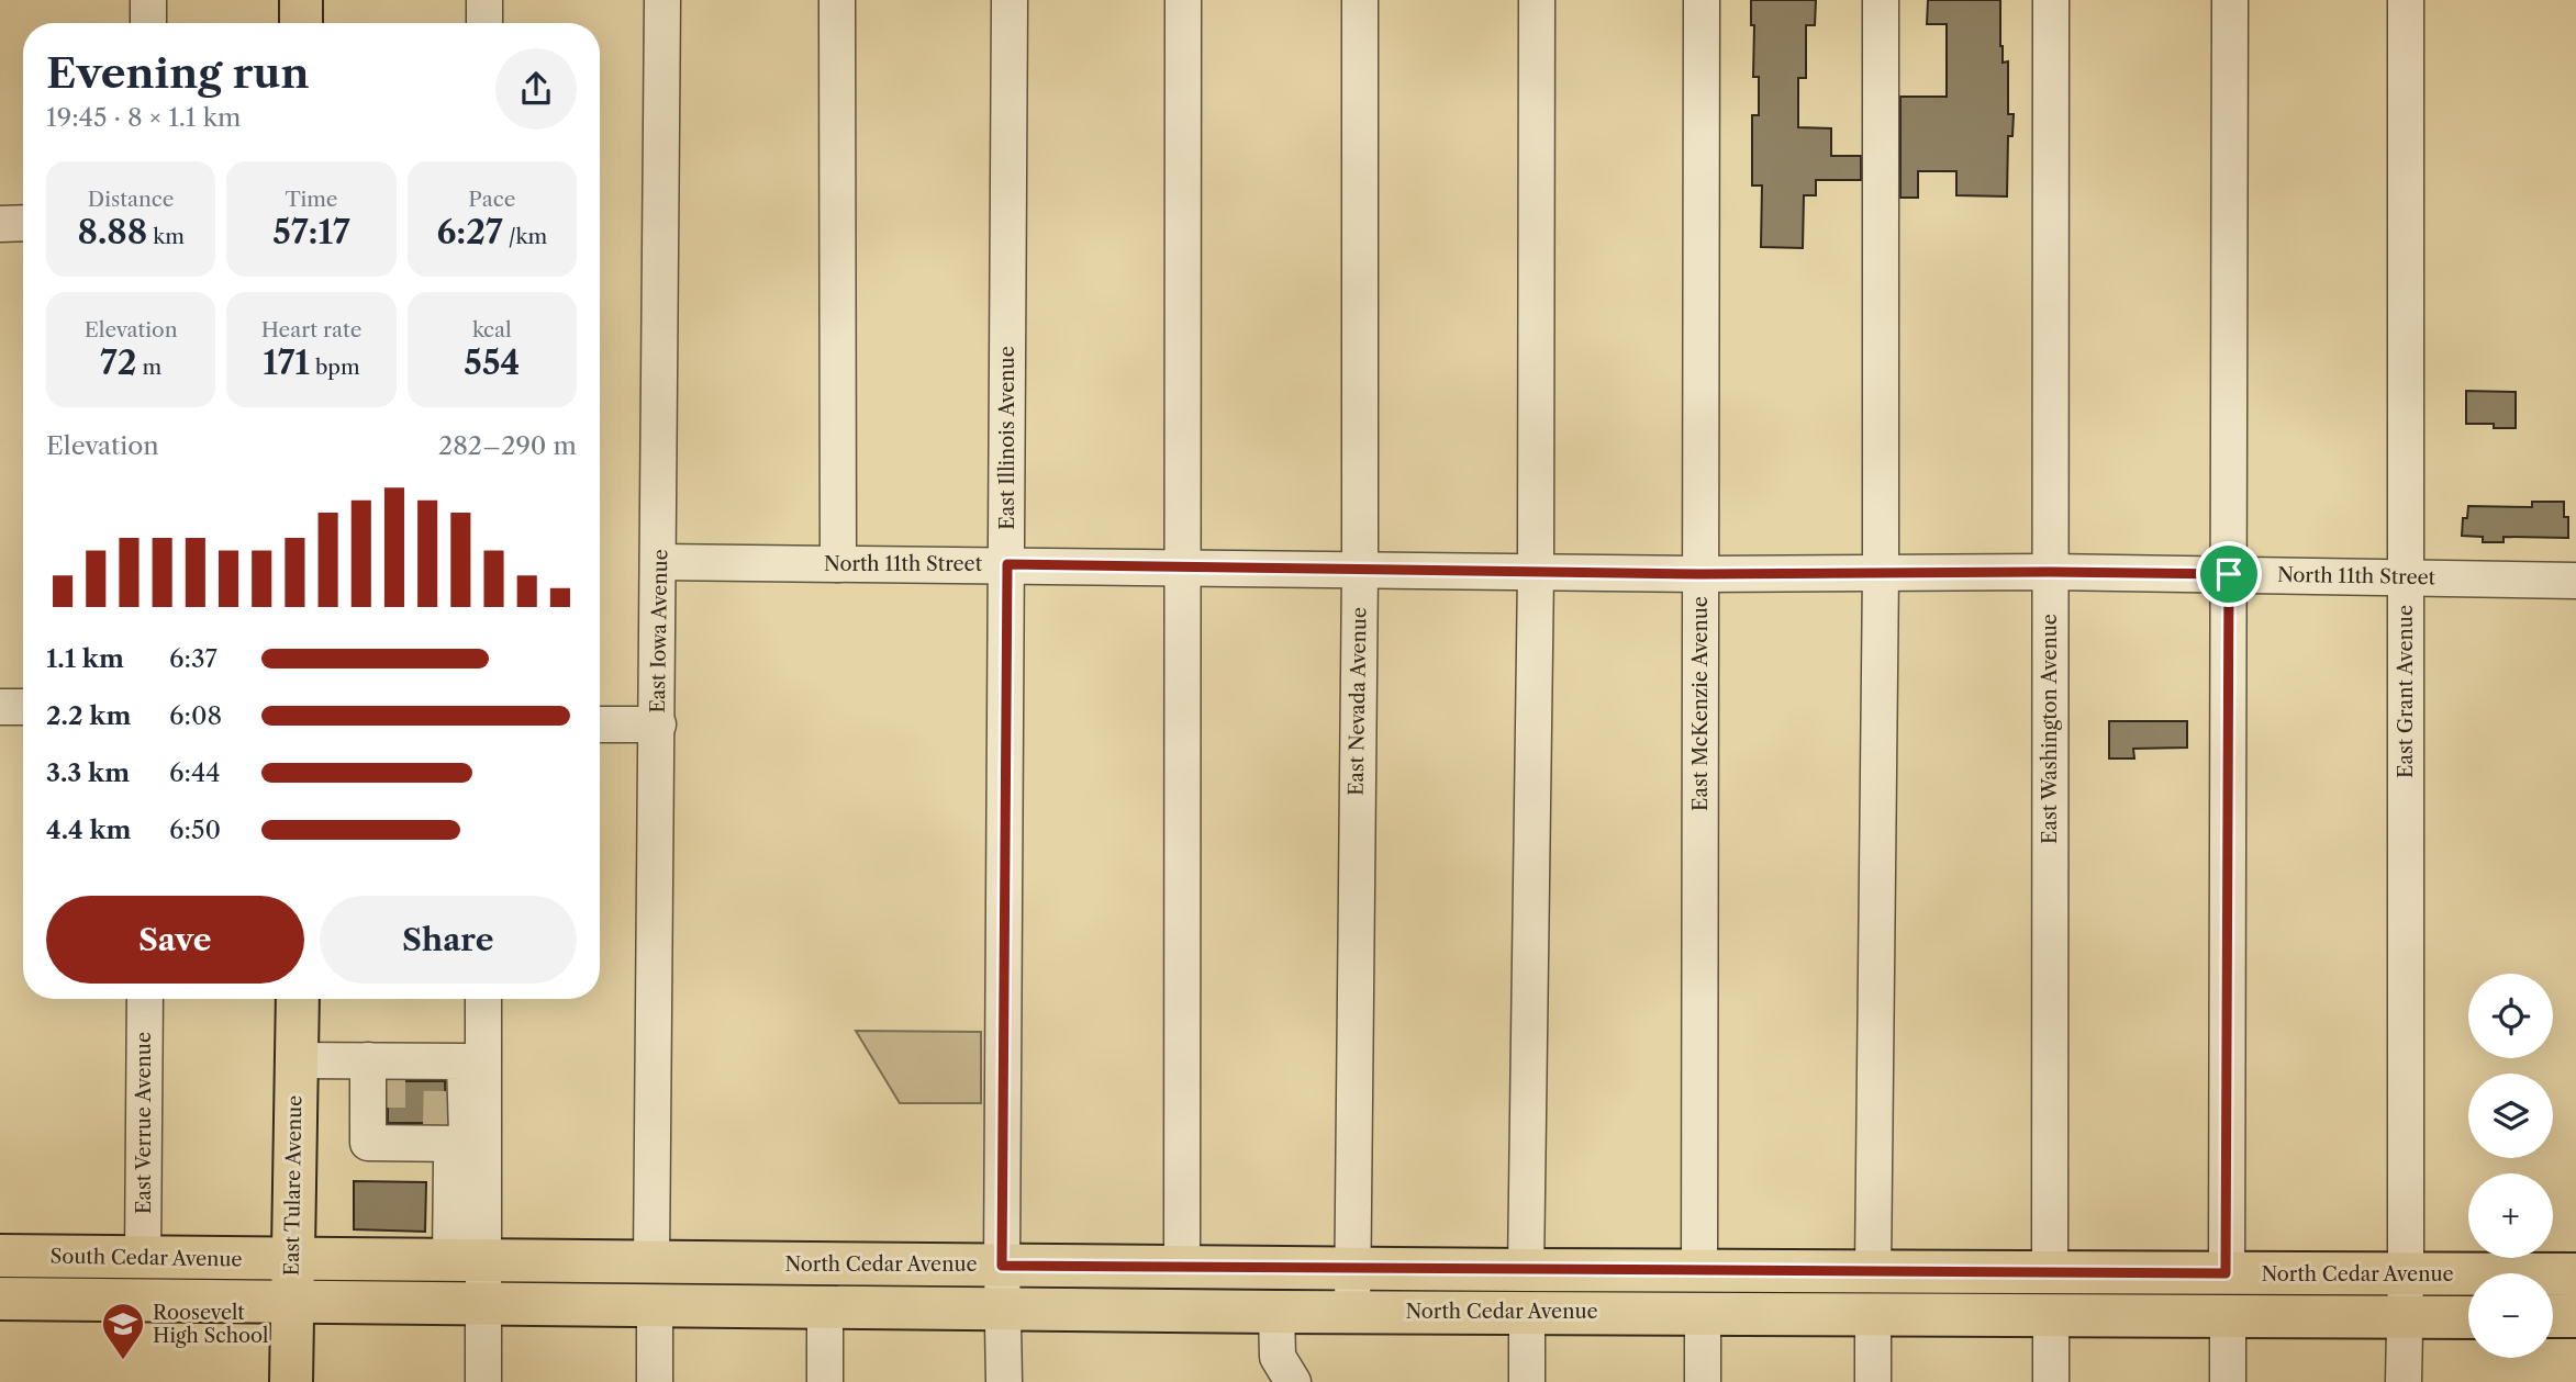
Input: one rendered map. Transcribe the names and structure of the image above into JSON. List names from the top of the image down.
{
  "streets": {
    "main road": ["East Tulare Avenue", "South Cedar Avenue", "North Cedar Avenue"],
    "street": [
      "East Illinois Avenue",
      "North 11th Street",
      "East Iowa Avenue",
      "East Grant Avenue",
      "East Nevada Avenue",
      "East McKenzie Avenue",
      "East Washington Avenue",
      "East Verrue Avenue"
    ]
  },
  "crossings": [
    ["East Illinois Avenue", "North 11th Street"],
    ["East Illinois Avenue", "North Cedar Avenue"],
    ["North 11th Street", "East Iowa Avenue"],
    ["North 11th Street", "East Grant Avenue"],
    ["North 11th Street", "East Nevada Avenue"],
    ["North 11th Street", "East McKenzie Avenue"],
    ["North 11th Street", "East Washington Avenue"],
    ["East Iowa Avenue", "North Cedar Avenue"],
    ["East Grant Avenue", "North Cedar Avenue"],
    ["East Nevada Avenue", "North Cedar Avenue"],
    ["East McKenzie Avenue", "North Cedar Avenue"],
    ["East Washington Avenue", "North Cedar Avenue"],
    ["East Verrue Avenue", "South Cedar Avenue"],
    ["East Tulare Avenue", "South Cedar Avenue"],
    ["East Tulare Avenue", "North Cedar Avenue"],
    ["South Cedar Avenue", "North Cedar Avenue"]
  ],
  "places": {
    "school or university": ["Roosevelt High School"]
  },
  "page": {
    "heading": ["Evening run", "19:45 · 8 × 1.1 km"],
    "stats": [
      ["Distance", "8.88 km"],
      ["Time", "57:17"],
      ["Pace", "6:27 /km"],
      ["Elevation", "72 m"],
      ["Heart rate", "171 bpm"],
      ["kcal", "554"]
    ],
    "chart": ["Elevation", "282–290 m"],
    "list": [
      {
        "name": "1.1 km",
        "note": "6:37"
      },
      {
        "name": "2.2 km",
        "note": "6:08"
      },
      {
        "name": "3.3 km",
        "note": "6:44"
      },
      {
        "name": "4.4 km",
        "note": "6:50"
      }
    ],
    "buttons": ["Save", "Share"],
    "map_buttons": ["+", "−"]
  }
}
